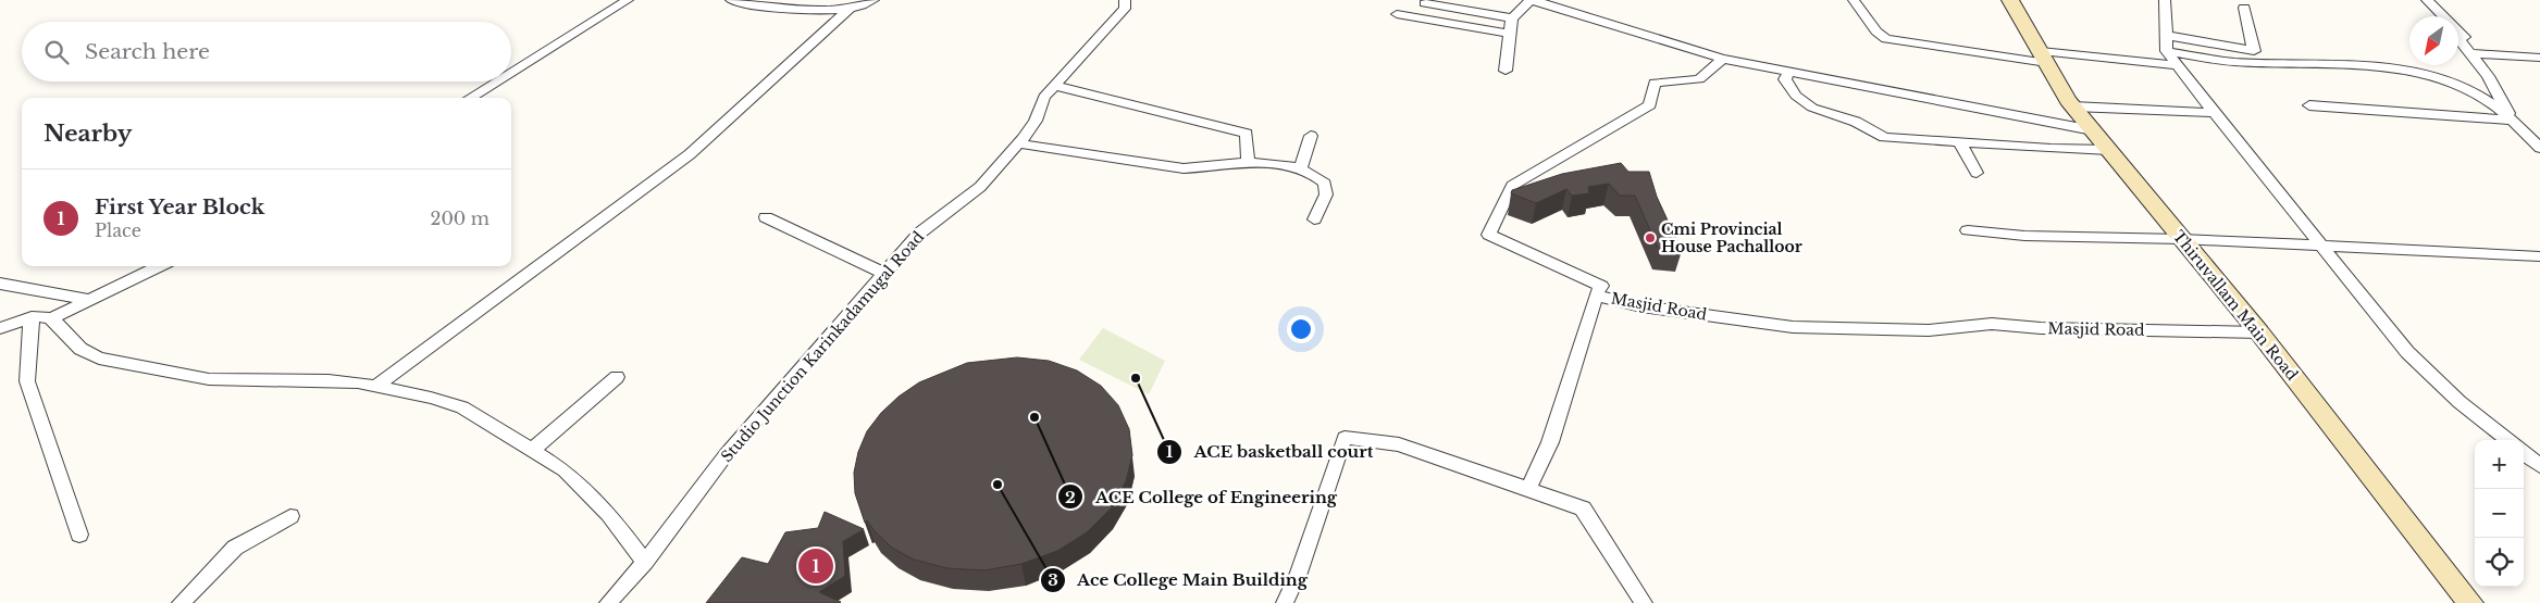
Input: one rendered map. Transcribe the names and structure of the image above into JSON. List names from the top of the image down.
{
  "streets": {
    "main road": ["Thiruvallam Main Road"],
    "street": ["Masjid Road", "Studio Junction Karinkadamugal Road"]
  },
  "crossings": [
    ["Thiruvallam Main Road", "Masjid Road"]
  ],
  "places": [
    "Cmi Provincial House Pachalloor",
    "ACE basketball court",
    "ACE College of Engineering",
    "Ace College Main Building"
  ],
  "north": "bottom left",
  "page": {
    "search": "Search here",
    "heading": "Nearby",
    "list": [
      {
        "mark": "1",
        "name": "First Year Block",
        "note": "Place",
        "value": "200 m"
      }
    ],
    "map_buttons": ["+", "−"],
    "pins": "1"
  }
}
